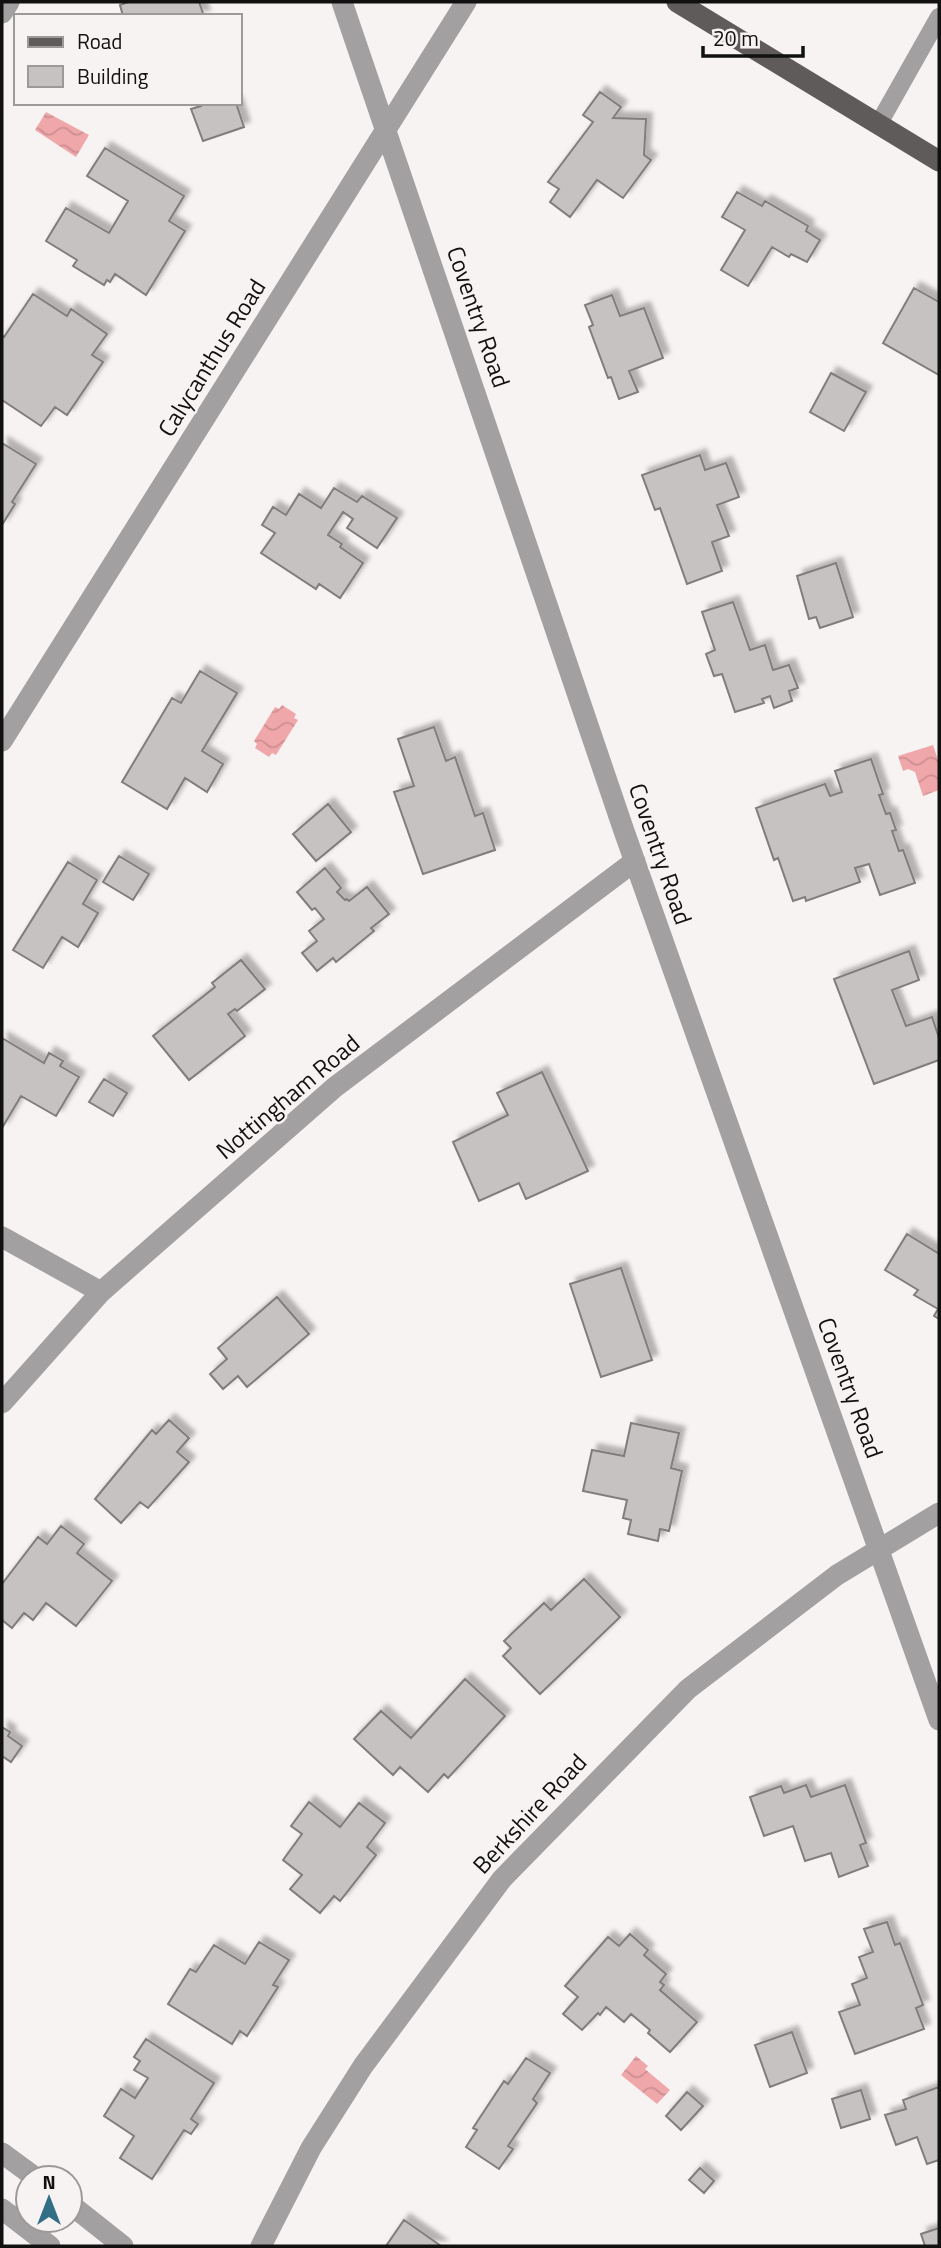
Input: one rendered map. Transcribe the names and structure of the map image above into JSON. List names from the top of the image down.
{
  "streets": {
    "street": [
      "Coventry Road",
      "Calycanthus Road",
      "Nottingham Road",
      "Berkshire Road"
    ]
  },
  "crossings": [
    ["Coventry Road", "Calycanthus Road"],
    ["Coventry Road", "Nottingham Road"],
    ["Coventry Road", "Berkshire Road"]
  ],
  "legend": ["Road", "Building"],
  "scale_bar": "20 m",
  "north": "top"
}
